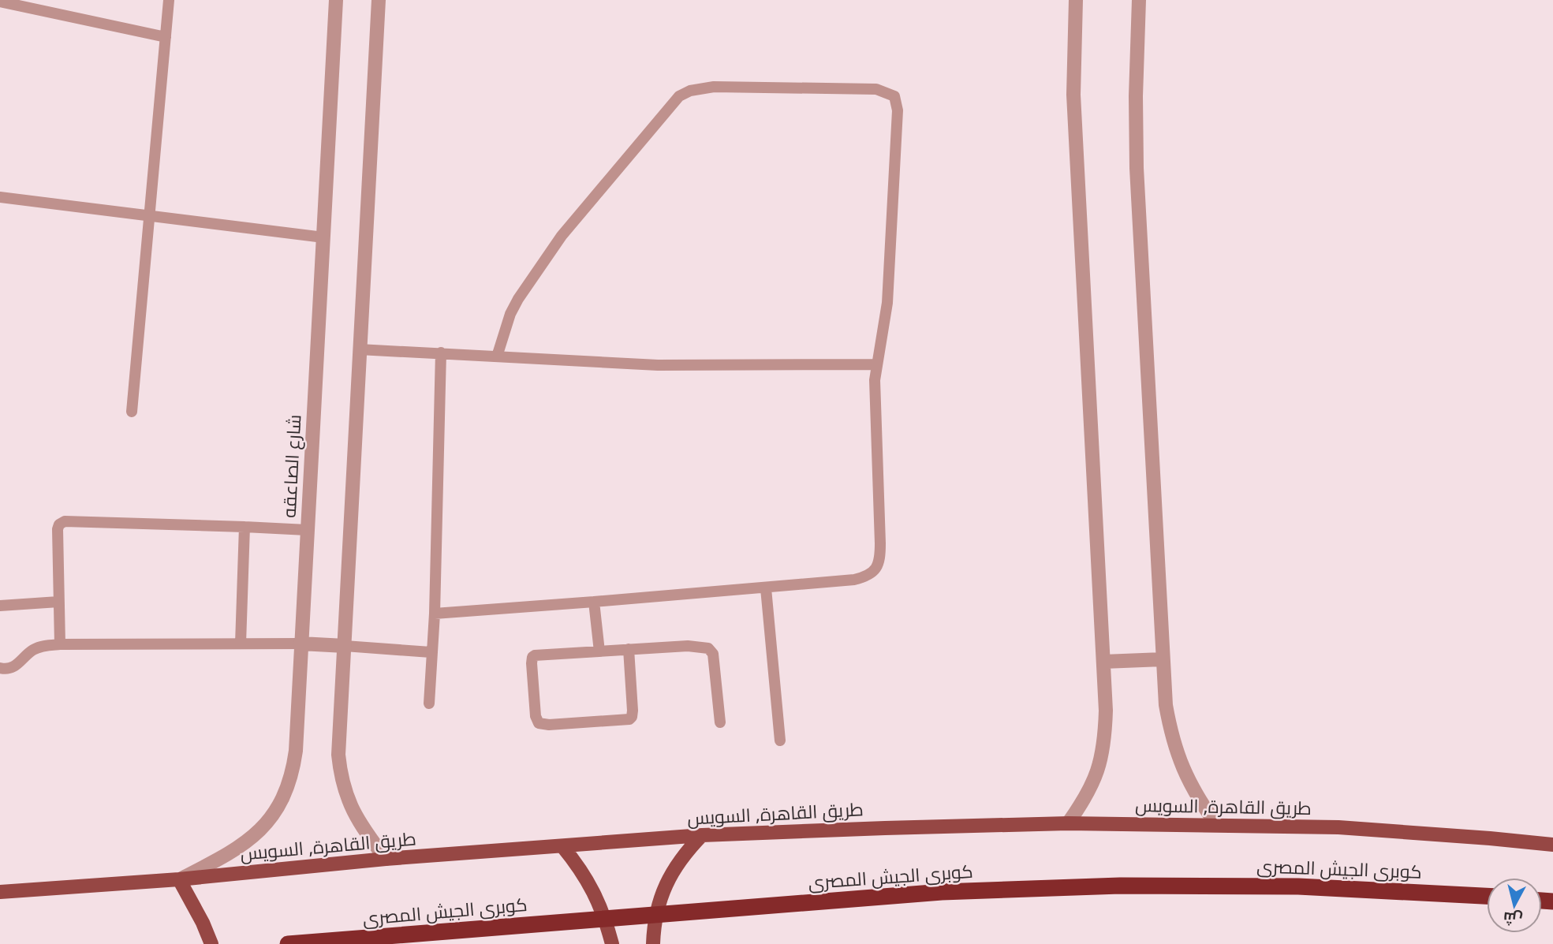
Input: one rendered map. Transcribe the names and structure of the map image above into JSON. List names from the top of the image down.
{
  "streets": {
    "highway": ["كوبرى الجيش المصرى"],
    "main road": ["طريق القاهرة, السويس"],
    "street": ["شارع الصاعقه"]
  },
  "crossings": [
    ["شارع الصاعقه", "طريق القاهرة, السويس"]
  ],
  "north": "bottom"
}
